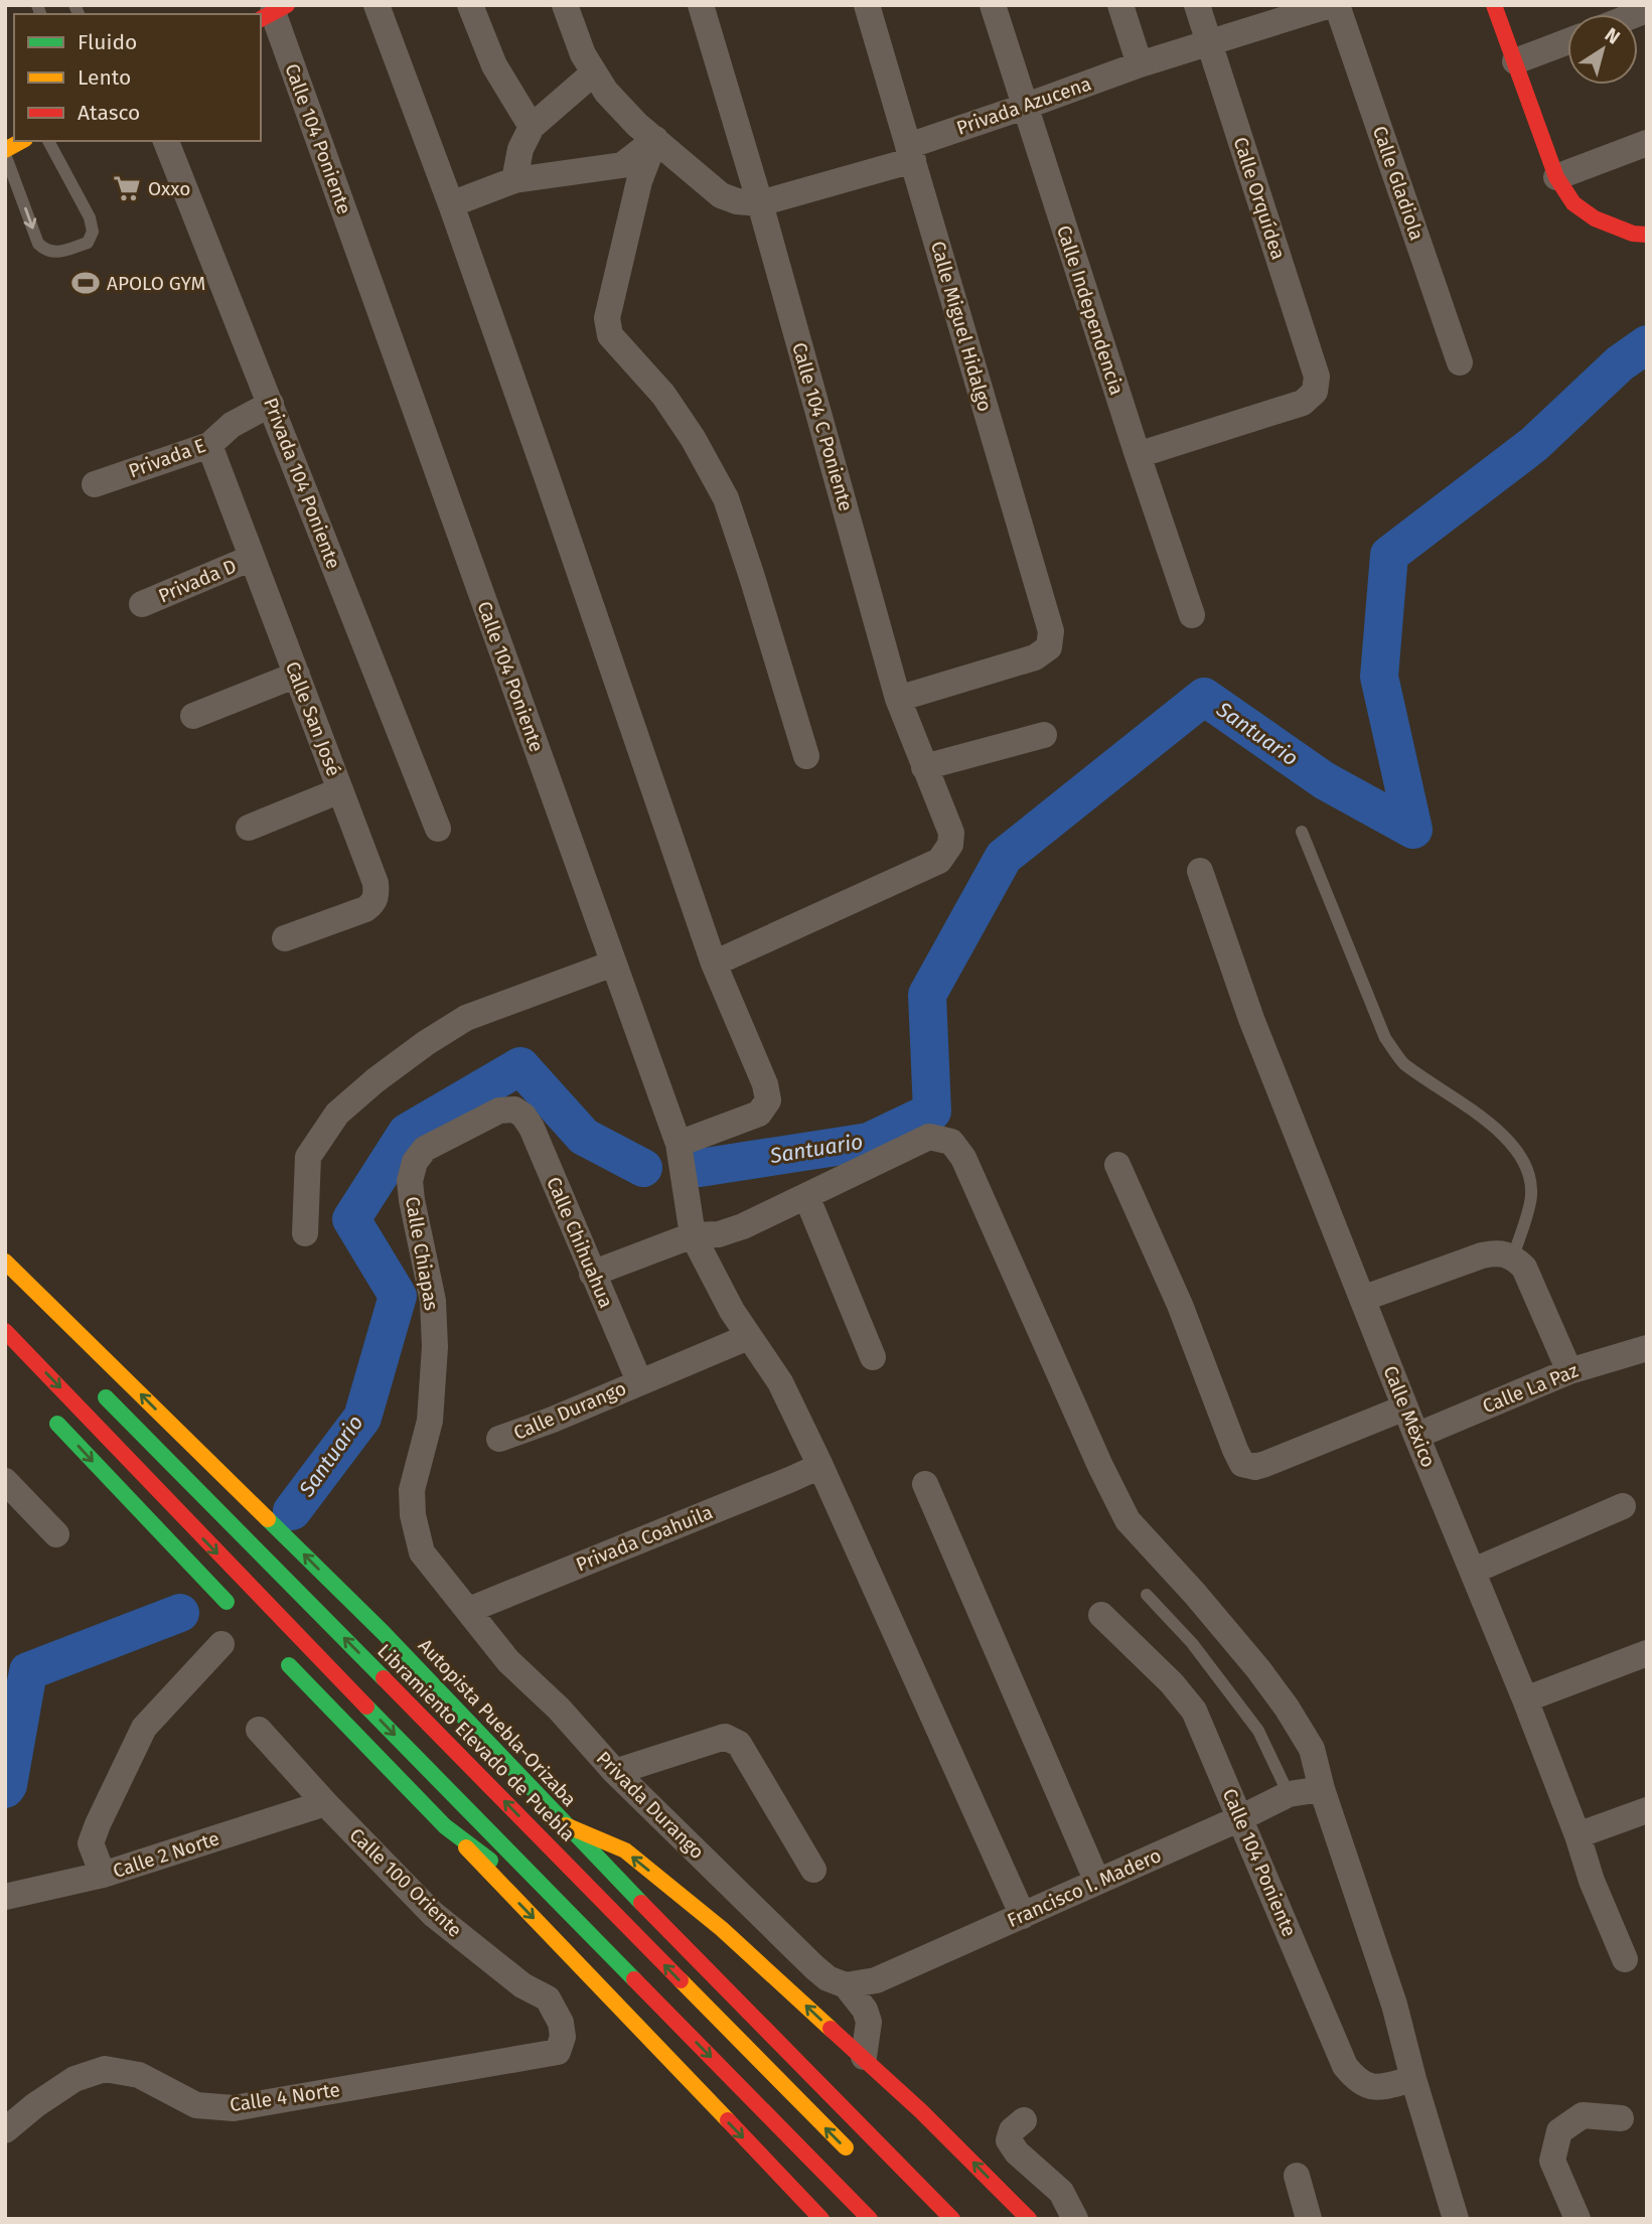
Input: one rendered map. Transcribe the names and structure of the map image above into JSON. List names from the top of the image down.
{
  "streets": {
    "main road": ["Autopista Puebla-Orizaba", "Libramiento Elevado de Puebla"],
    "street": [
      "Privada Azucena",
      "Calle 104 Poniente",
      "Calle Gladiola",
      "Calle Orquídea",
      "Calle Independencia",
      "Calle Miguel Hidalgo",
      "Calle 104 C Poniente",
      "Privada E",
      "Privada 104 Poniente",
      "Privada D",
      "Calle San José",
      "Calle Chihuahua",
      "Calle Chiapas",
      "Calle La Paz",
      "Calle Durango",
      "Calle México",
      "Privada Coahuila",
      "Privada Durango",
      "Calle 2 Norte",
      "Calle 100 Oriente",
      "Francisco I. Madero",
      "Calle 4 Norte"
    ]
  },
  "crossings": [
    ["Privada Azucena", "Calle Orquídea"],
    ["Privada Azucena", "Calle Independencia"],
    ["Privada Azucena", "Calle Miguel Hidalgo"],
    ["Privada Azucena", "Calle 104 C Poniente"],
    ["Calle 104 Poniente", "Calle Durango"],
    ["Calle 104 Poniente", "Privada Coahuila"],
    ["Calle 104 Poniente", "Francisco I. Madero"],
    ["Calle Orquídea", "Calle Independencia"],
    ["Calle Miguel Hidalgo", "Calle 104 C Poniente"],
    ["Privada E", "Privada 104 Poniente"],
    ["Privada E", "Calle San José"],
    ["Privada D", "Calle San José"],
    ["Calle Chihuahua", "Calle Chiapas"],
    ["Calle Chihuahua", "Calle Durango"],
    ["Calle Chiapas", "Privada Coahuila"],
    ["Calle Chiapas", "Privada Durango"],
    ["Calle La Paz", "Calle México"],
    ["Privada Coahuila", "Privada Durango"],
    ["Privada Durango", "Francisco I. Madero"],
    ["Calle 2 Norte", "Calle 100 Oriente"],
    ["Calle 100 Oriente", "Calle 4 Norte"]
  ],
  "water": ["Santuario"],
  "places": {
    "supermarket": ["Oxxo"],
    "sports": ["APOLO GYM"]
  },
  "legend": ["Fluido", "Lento", "Atasco"],
  "north": "top right"
}
